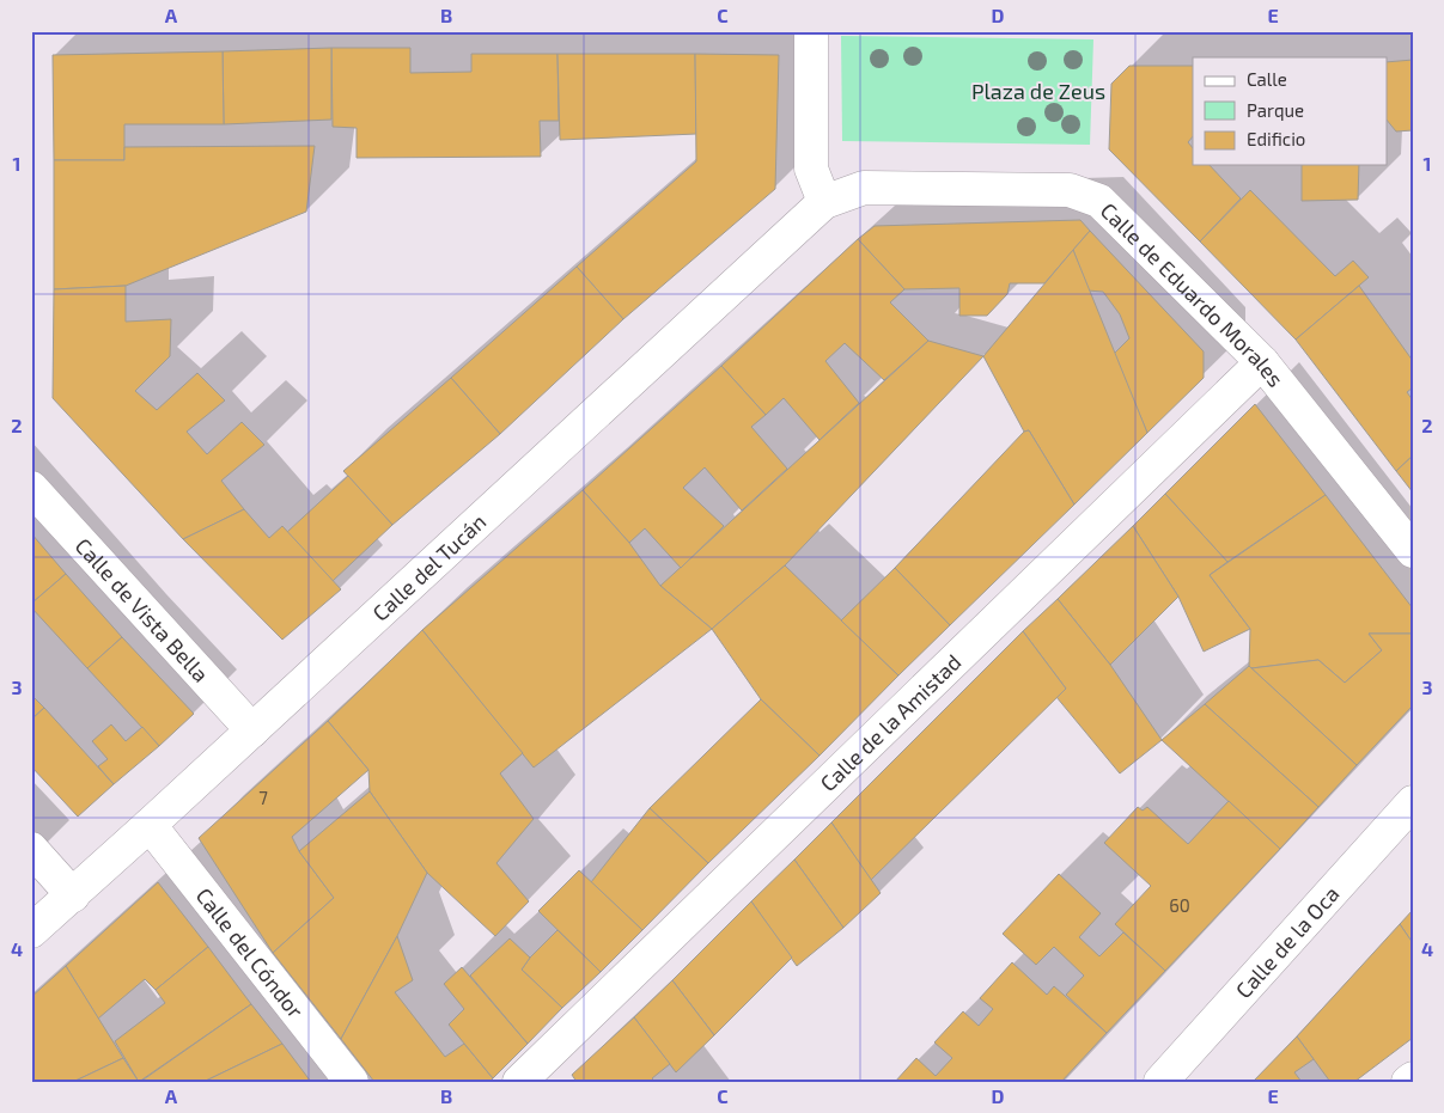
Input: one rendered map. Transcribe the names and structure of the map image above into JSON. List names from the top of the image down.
{
  "streets": {
    "street": [
      "Calle de Eduardo Morales",
      "Calle del Tucán",
      "Calle de Vista Bella",
      "Calle de la Amistad",
      "Calle de la Oca",
      "Calle del Cóndor"
    ]
  },
  "crossings": [
    ["Calle de Eduardo Morales", "Calle del Tucán"],
    ["Calle de Eduardo Morales", "Calle de la Amistad"],
    ["Calle del Tucán", "Calle de Vista Bella"],
    ["Calle del Tucán", "Calle del Cóndor"]
  ],
  "parks": ["Plaza de Zeus"],
  "house_numbers": ["7", "60"],
  "legend": ["Calle", "Parque", "Edificio"],
  "grid": {
    "columns": [
      "A",
      "B",
      "C",
      "D",
      "E"
    ],
    "rows": [
      "1",
      "2",
      "3",
      "4"
    ]
  }
}
